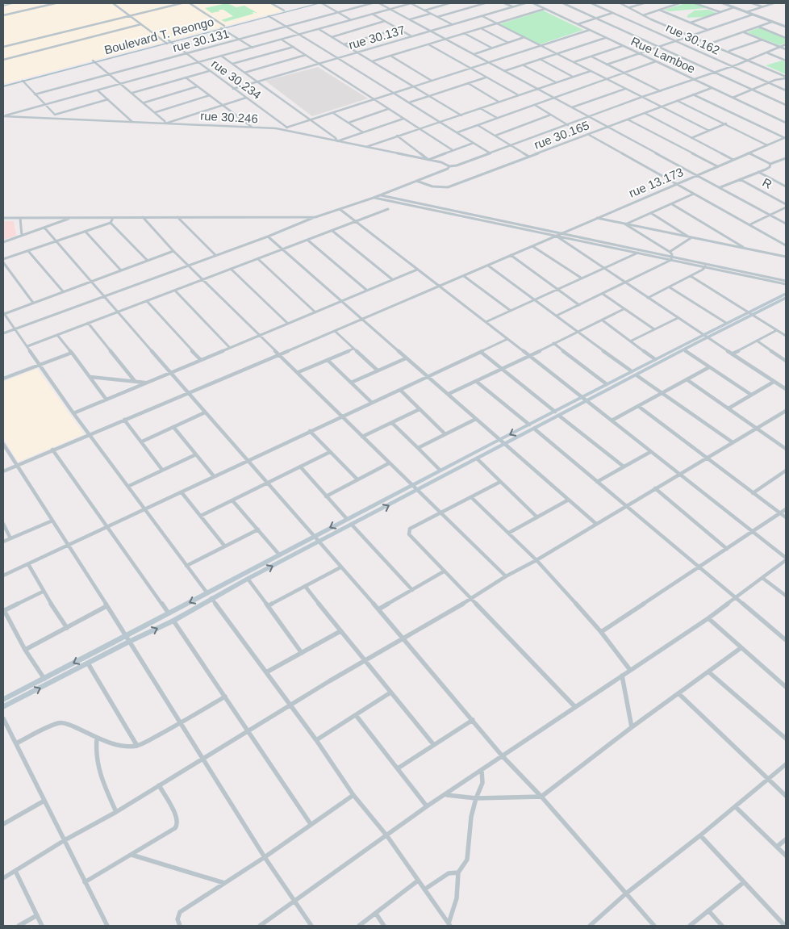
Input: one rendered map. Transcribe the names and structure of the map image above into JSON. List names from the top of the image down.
{
  "streets": {
    "main road": ["Boulevard T. Reongo"],
    "street": [
      "rue 30.137",
      "rue 30.162",
      "rue 30.131",
      "Rue Lamboe",
      "rue 30.234",
      "rue 30.246",
      "rue 30.165",
      "rue 13.173",
      "R"
    ]
  },
  "crossings": [
    ["Boulevard T. Reongo", "rue 30.234"],
    ["rue 30.137", "rue 30.234"],
    ["rue 30.131", "rue 30.234"],
    ["Rue Lamboe", "rue 30.165"],
    ["rue 30.234", "rue 30.246"]
  ]
}
